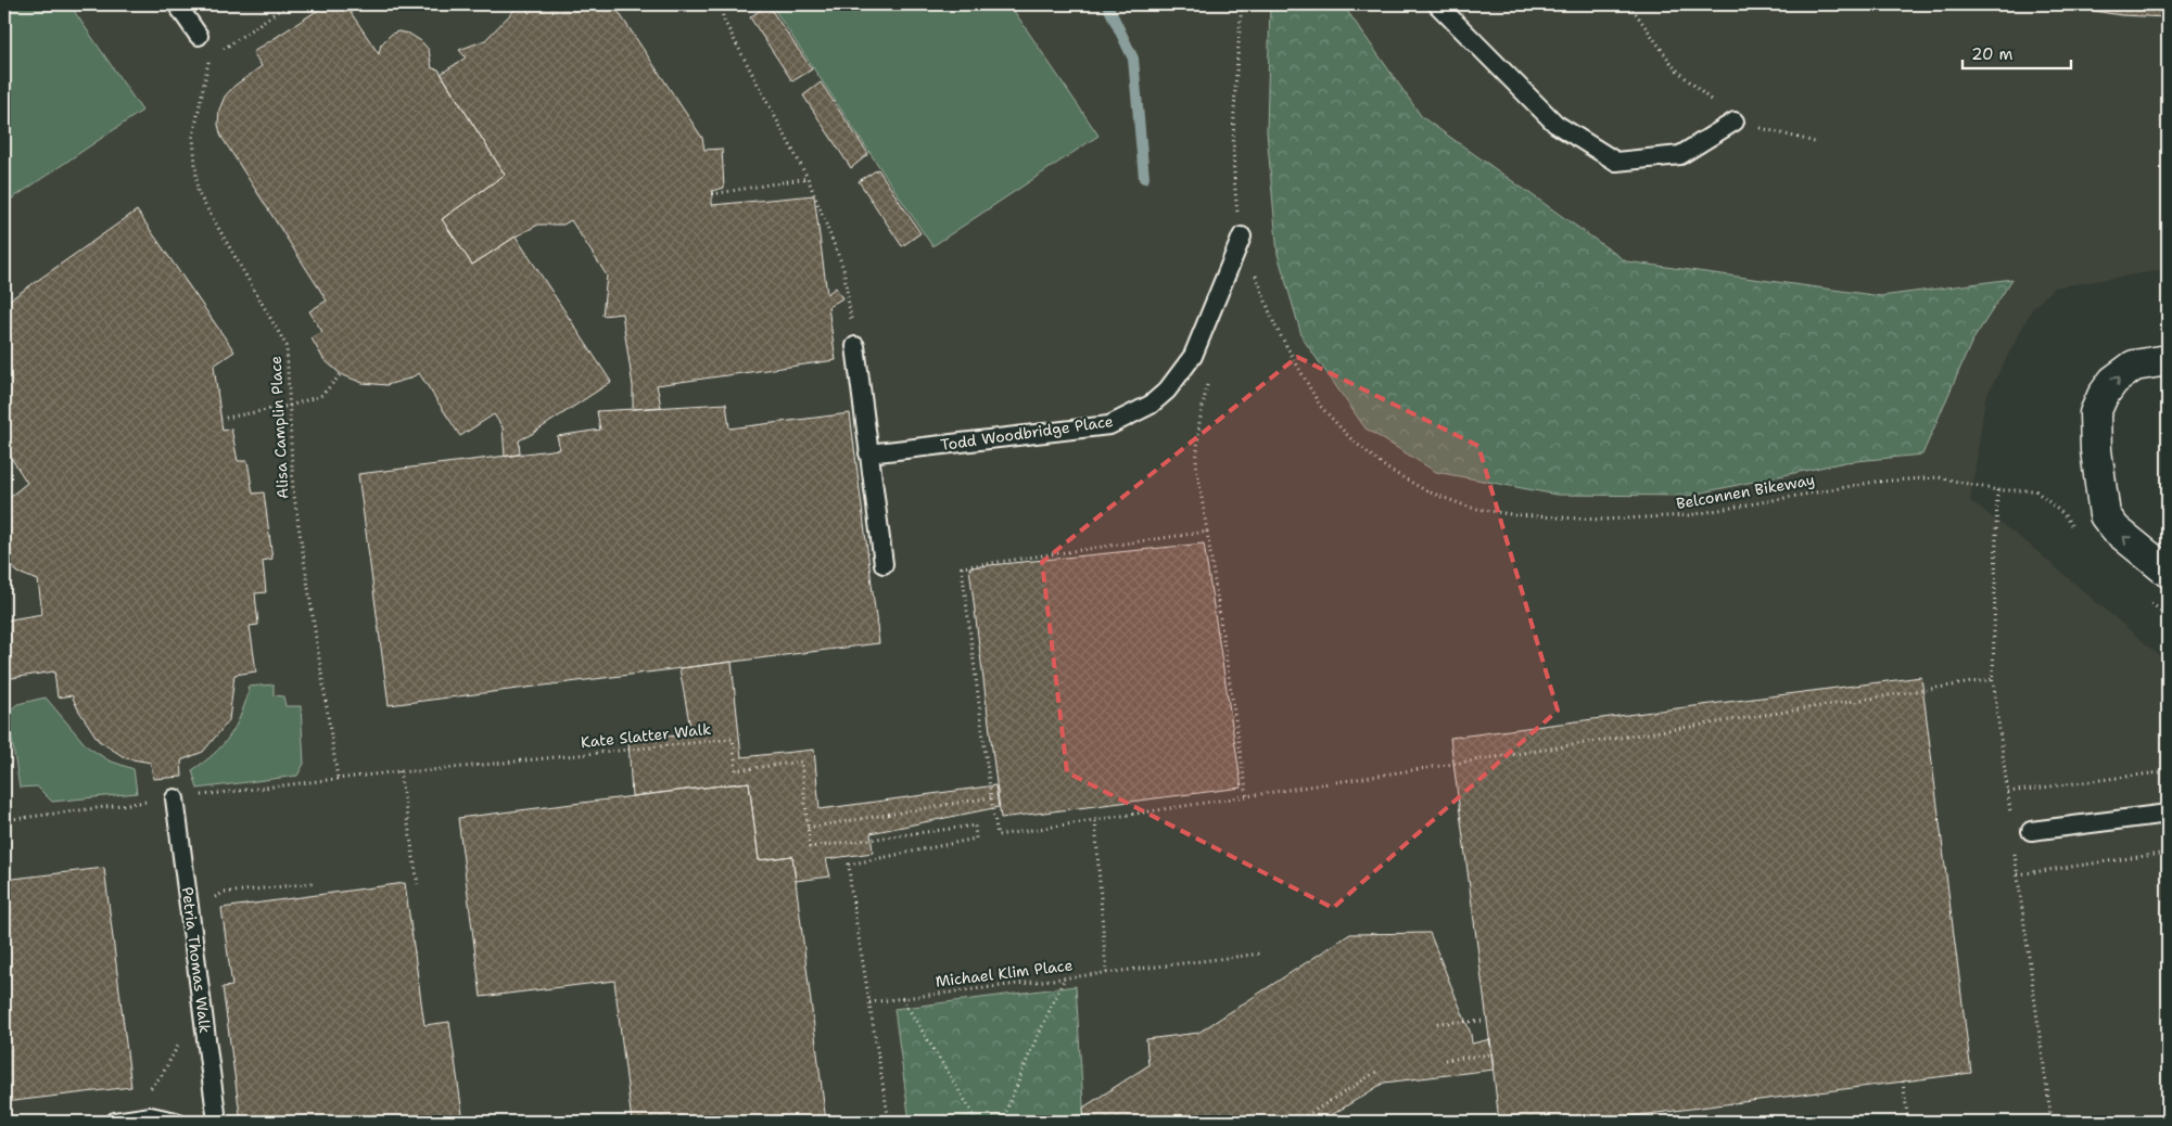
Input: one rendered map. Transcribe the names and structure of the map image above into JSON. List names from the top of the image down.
{
  "streets": {
    "lane": ["Todd Woodbridge Place", "Petria Thomas Walk"],
    "path": [
      "Alisa Camplin Place",
      "Belconnen Bikeway",
      "Kate Slatter Walk",
      "Michael Klim Place"
    ]
  },
  "crossings": [
    ["Alisa Camplin Place", "Kate Slatter Walk"],
    ["Todd Woodbridge Place", "Belconnen Bikeway"],
    ["Kate Slatter Walk", "Petria Thomas Walk"],
    ["Kate Slatter Walk", "Michael Klim Place"]
  ],
  "scale_bar": "20 m"
}
